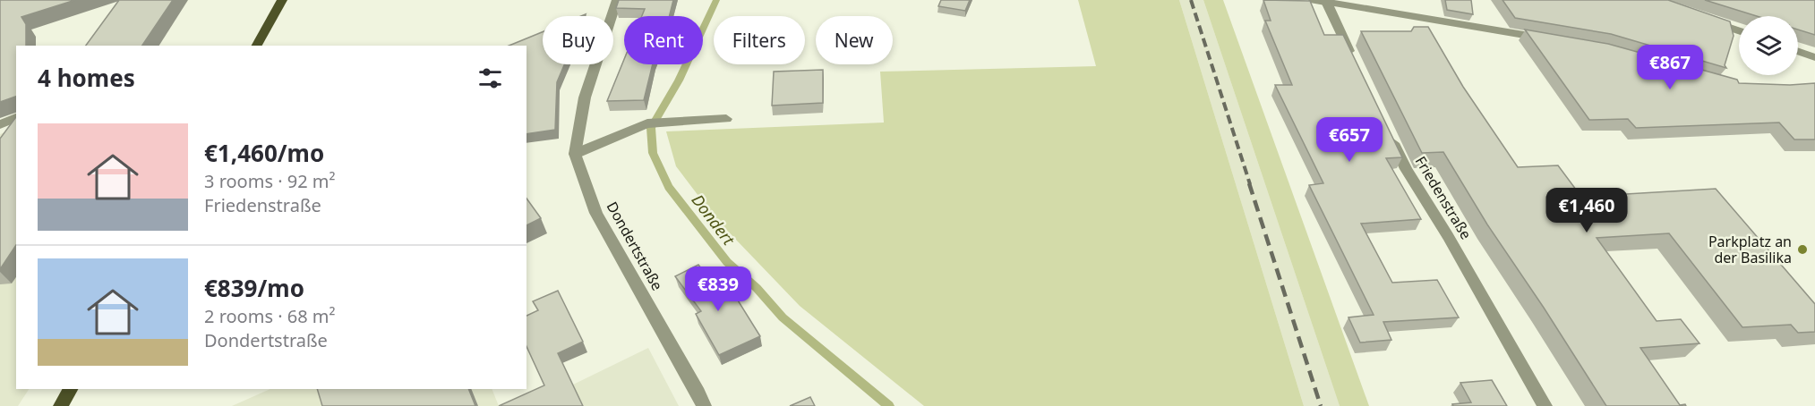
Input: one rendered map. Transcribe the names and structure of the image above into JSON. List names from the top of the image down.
{
  "streets": {
    "street": ["Friedenstraße", "Dondertstraße"]
  },
  "water": ["Dondert"],
  "places": ["Parkplatz an der Basilika"],
  "page": {
    "chip": [
      "Buy",
      "Rent",
      "Filters",
      "New"
    ],
    "price": [
      "€867",
      "€657",
      "€1,460",
      "€839"
    ],
    "heading": "4 homes",
    "list": [
      {
        "name": "€1,460/mo",
        "note": "3 rooms · 92 m² · Friedenstraße"
      },
      {
        "name": "€839/mo",
        "note": "2 rooms · 68 m² · Dondertstraße"
      }
    ]
  }
}
